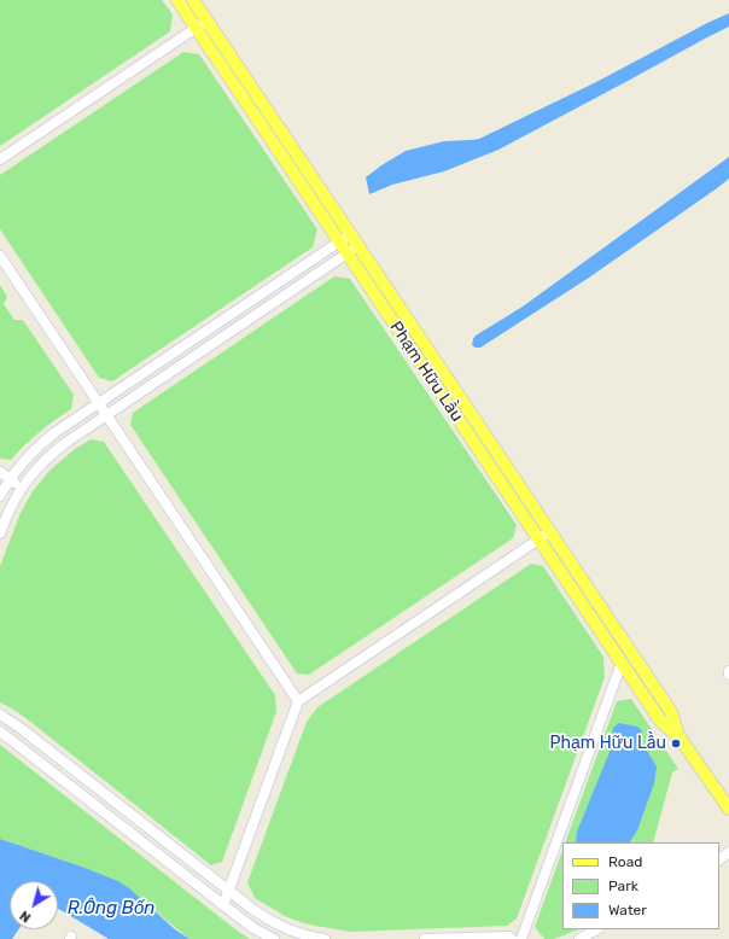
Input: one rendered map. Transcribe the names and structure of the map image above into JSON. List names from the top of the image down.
{
  "streets": {
    "main road": ["Phạm Hữu Lầu"]
  },
  "water": ["R.Ông Bổn"],
  "places": ["Phạm Hữu Lầu"],
  "legend": ["Road", "Park", "Water"],
  "north": "bottom left"
}
